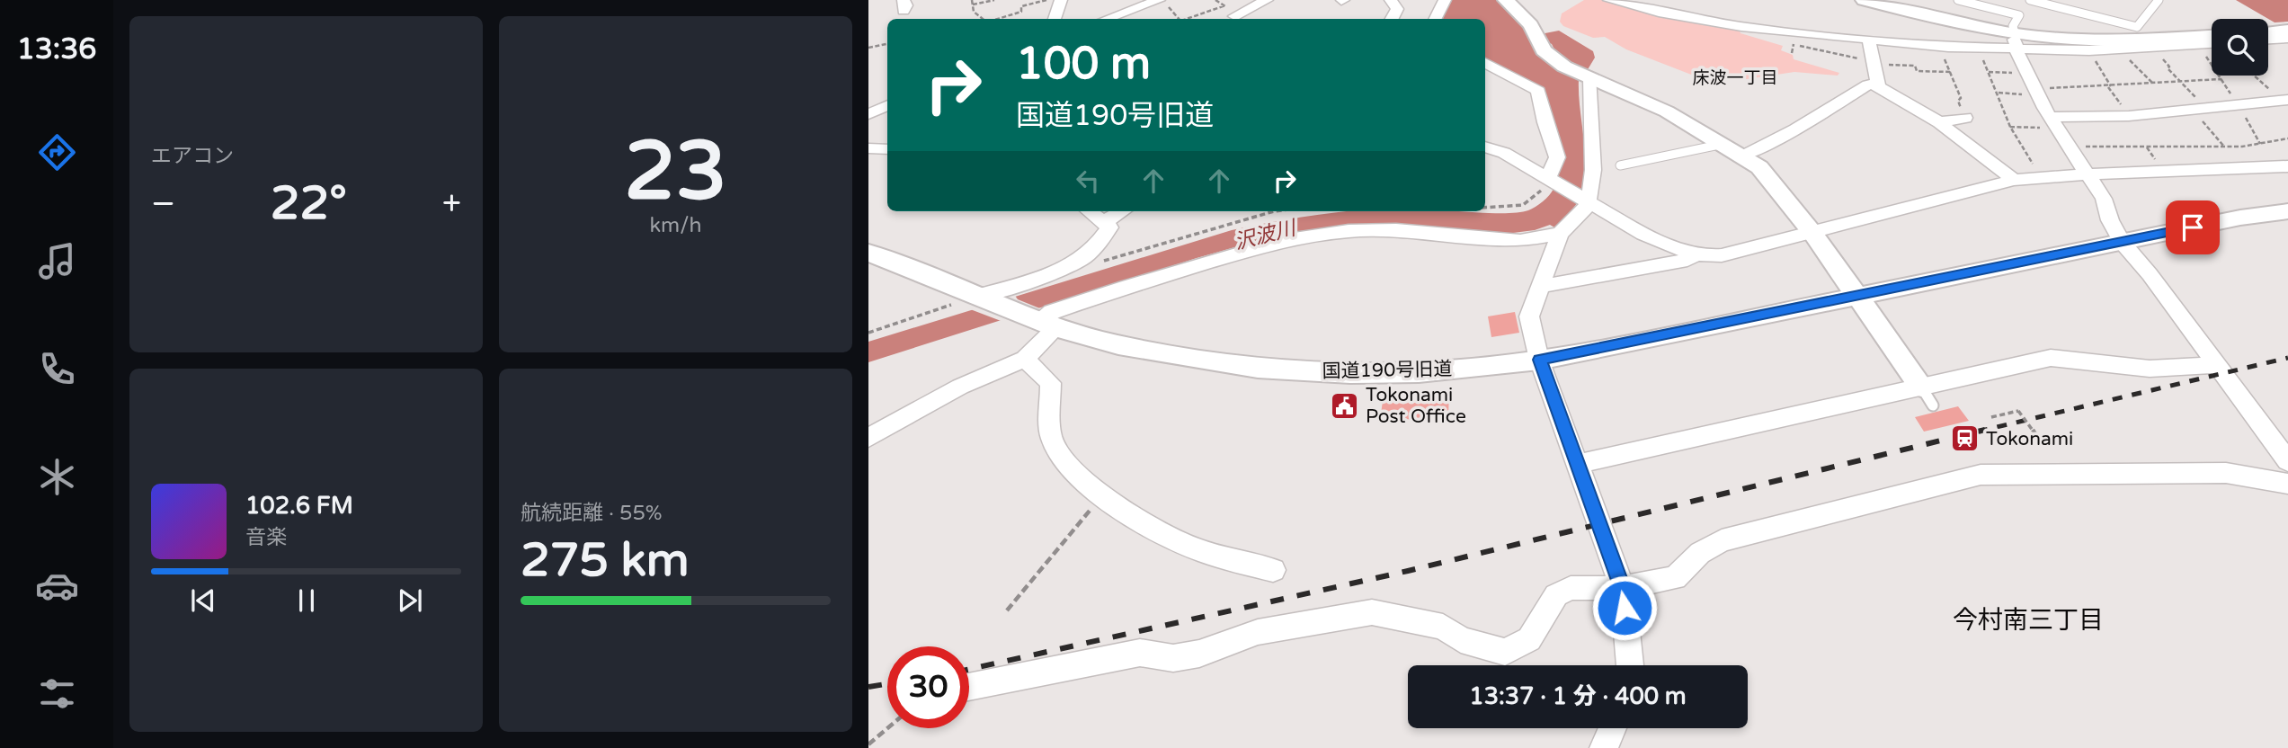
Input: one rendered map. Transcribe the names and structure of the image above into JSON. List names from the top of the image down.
{
  "streets": {
    "street": ["国道190号旧道"]
  },
  "districts": ["床波一丁目", "今村南三丁目"],
  "water": ["沢波川"],
  "places": {
    "public building": ["Tokonami Post Office"],
    "station": ["Tokonami"]
  },
  "page": {
    "tabs": "13:36",
    "tile": [
      "エアコン",
      ["23", "km/h"],
      ["航続距離 · 55%", "275 km"]
    ],
    "turn": ["100 m", "国道190号旧道"],
    "heat": ["−", "22°", "+"],
    "song": ["102.6 FM", "音楽"],
    "limit": "30",
    "trip": "13:37 · 1 分 · 400 m"
  }
}
